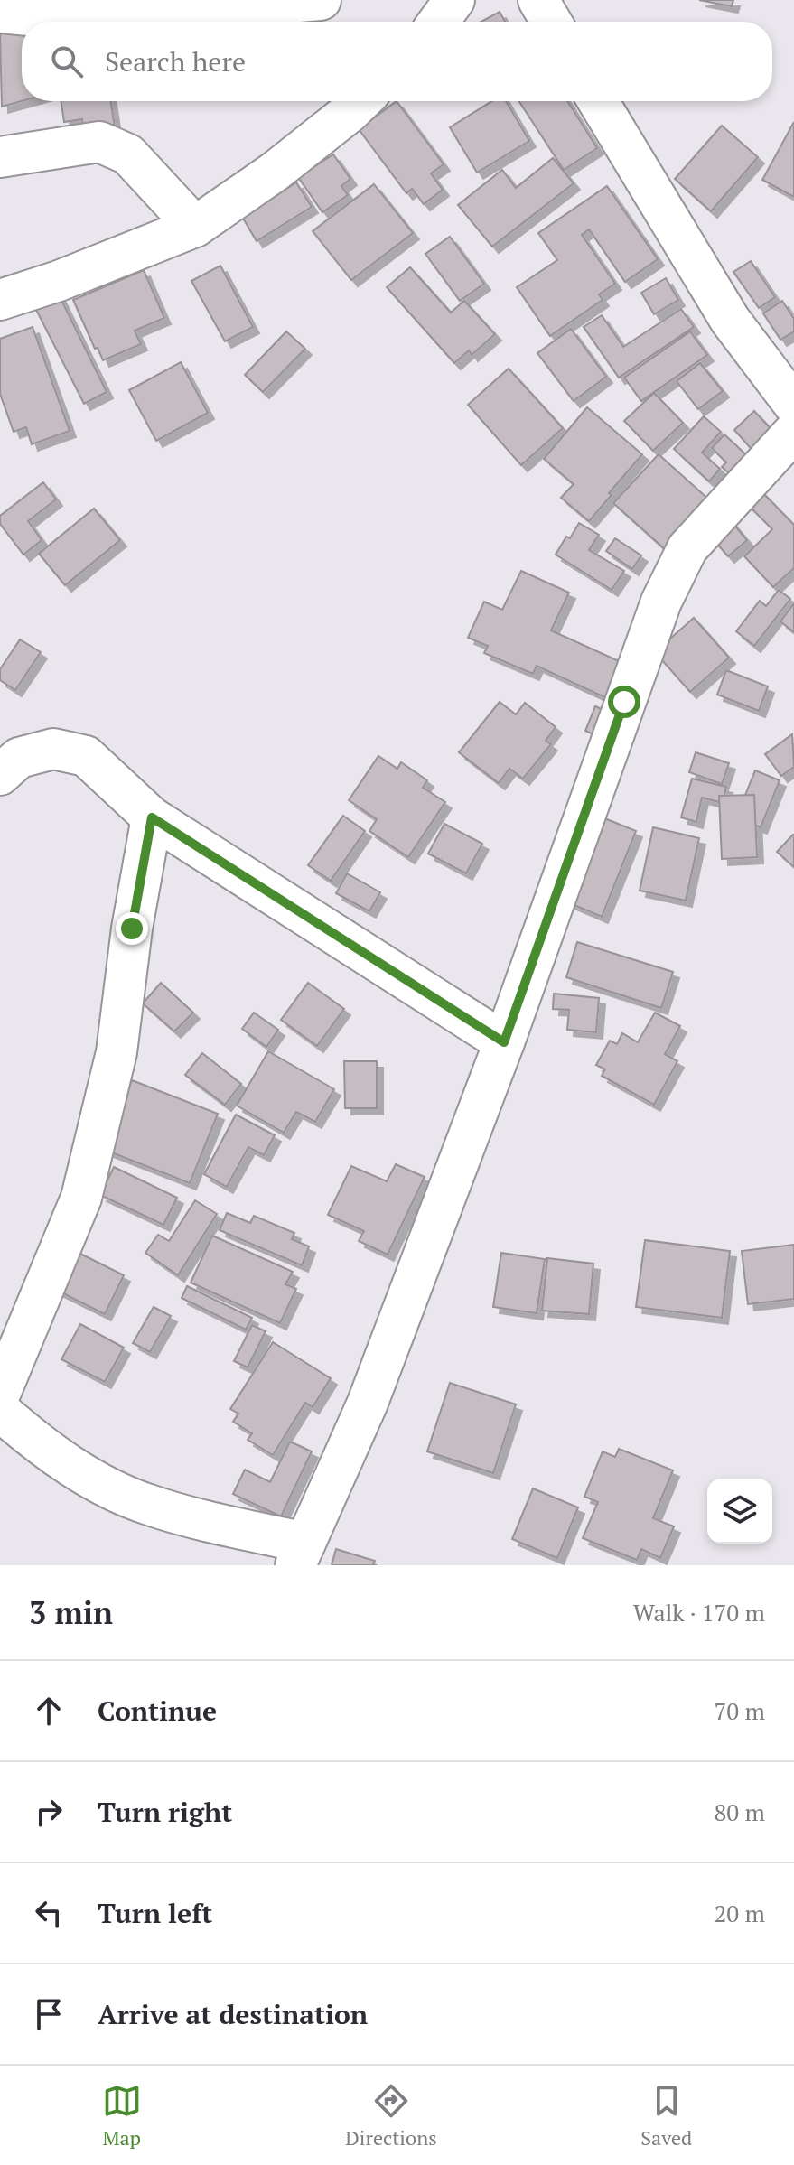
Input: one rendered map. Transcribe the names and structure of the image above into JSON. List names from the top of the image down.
{
  "page": {
    "search": "Search here",
    "heading": ["3 min", "Walk · 170 m"],
    "list": [
      ["Continue", "70 m"],
      ["Turn right", "80 m"],
      ["Turn left", "20 m"],
      "Arrive at destination"
    ],
    "nav": ["Map", "Directions", "Saved"]
  }
}
